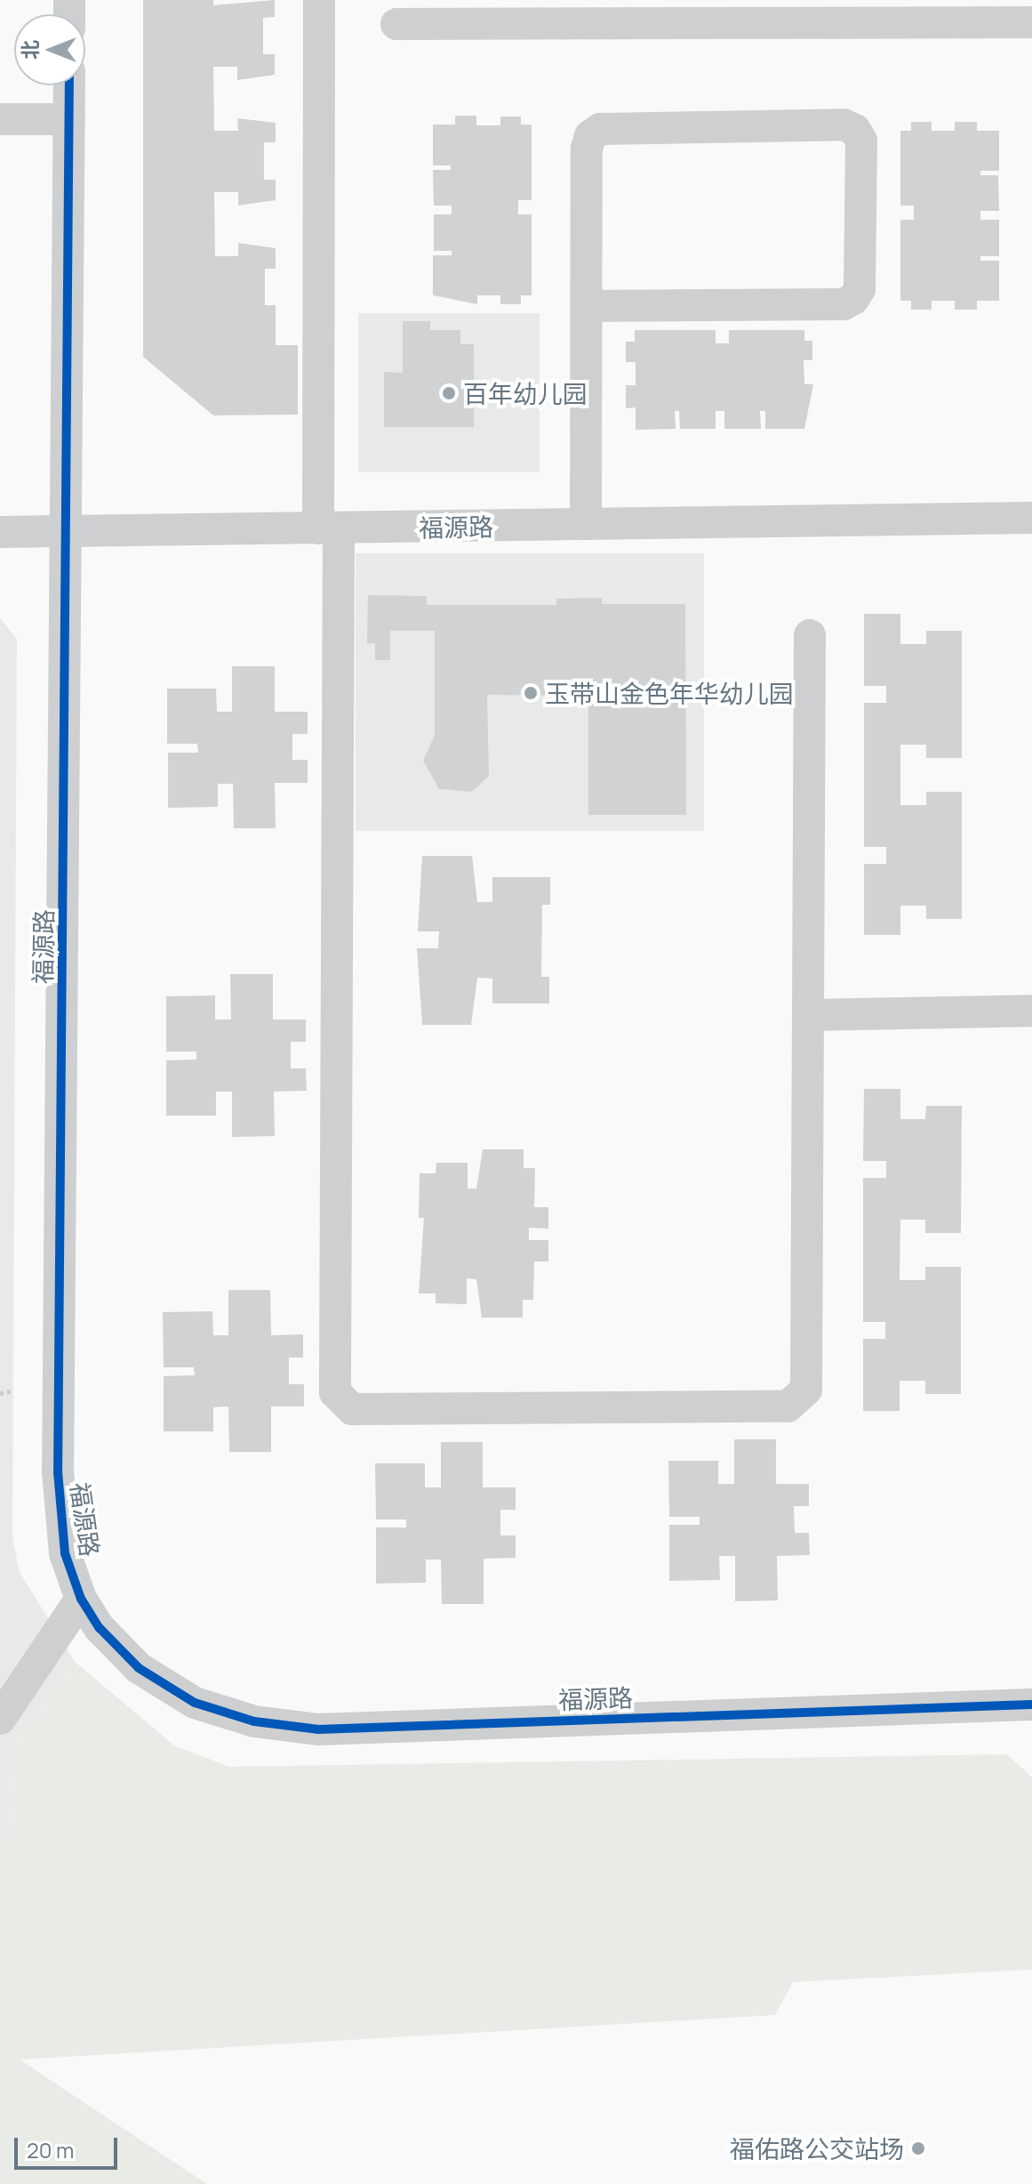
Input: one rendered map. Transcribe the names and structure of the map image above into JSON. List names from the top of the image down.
{
  "streets": {
    "street": ["福源路"]
  },
  "places": ["百年幼儿园", "玉带山金色年华幼儿园", "福佑路公交站场"],
  "scale_bar": "20 m",
  "north": "left"
}
